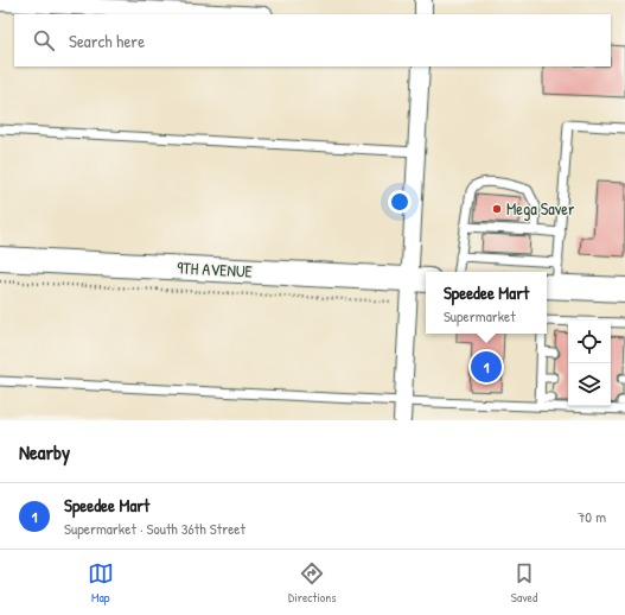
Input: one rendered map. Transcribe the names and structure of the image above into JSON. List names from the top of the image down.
{
  "streets": {
    "main road": ["9TH AVENUE"]
  },
  "places": ["Mega Saver"],
  "page": {
    "search": "Search here",
    "popup": ["Speedee Mart", "Supermarket"],
    "pins": "1",
    "heading": "Nearby",
    "list": [
      {
        "mark": "1",
        "name": "Speedee Mart",
        "note": "Supermarket · South 36th Street",
        "value": "70 m"
      }
    ],
    "nav": ["Map", "Directions", "Saved"]
  }
}
